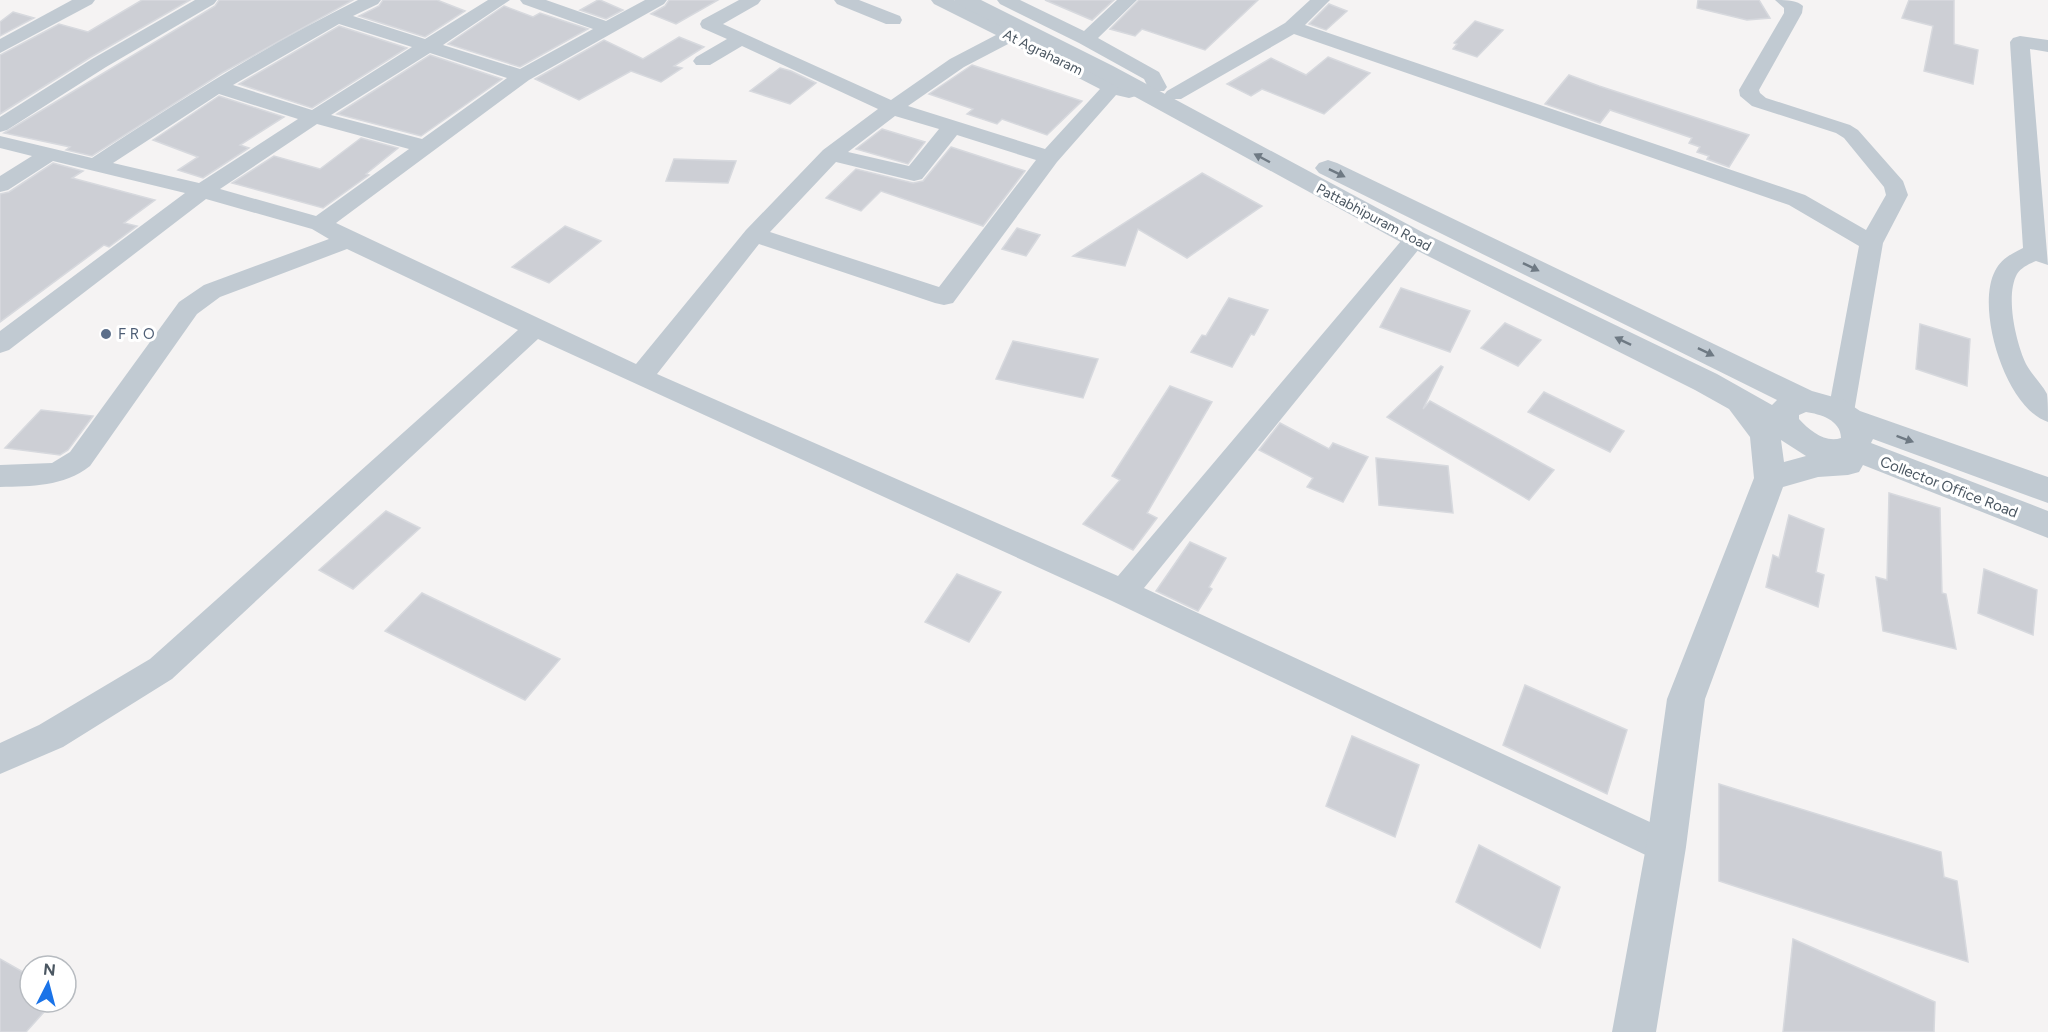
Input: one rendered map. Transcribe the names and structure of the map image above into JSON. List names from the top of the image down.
{
  "streets": {
    "street": ["At Agraharam", "Pattabhipuram Road", "Collector Office Road"]
  },
  "crossings": [
    ["At Agraharam", "Pattabhipuram Road"],
    ["Pattabhipuram Road", "Collector Office Road"]
  ],
  "places": ["F R O"],
  "north": "top"
}
